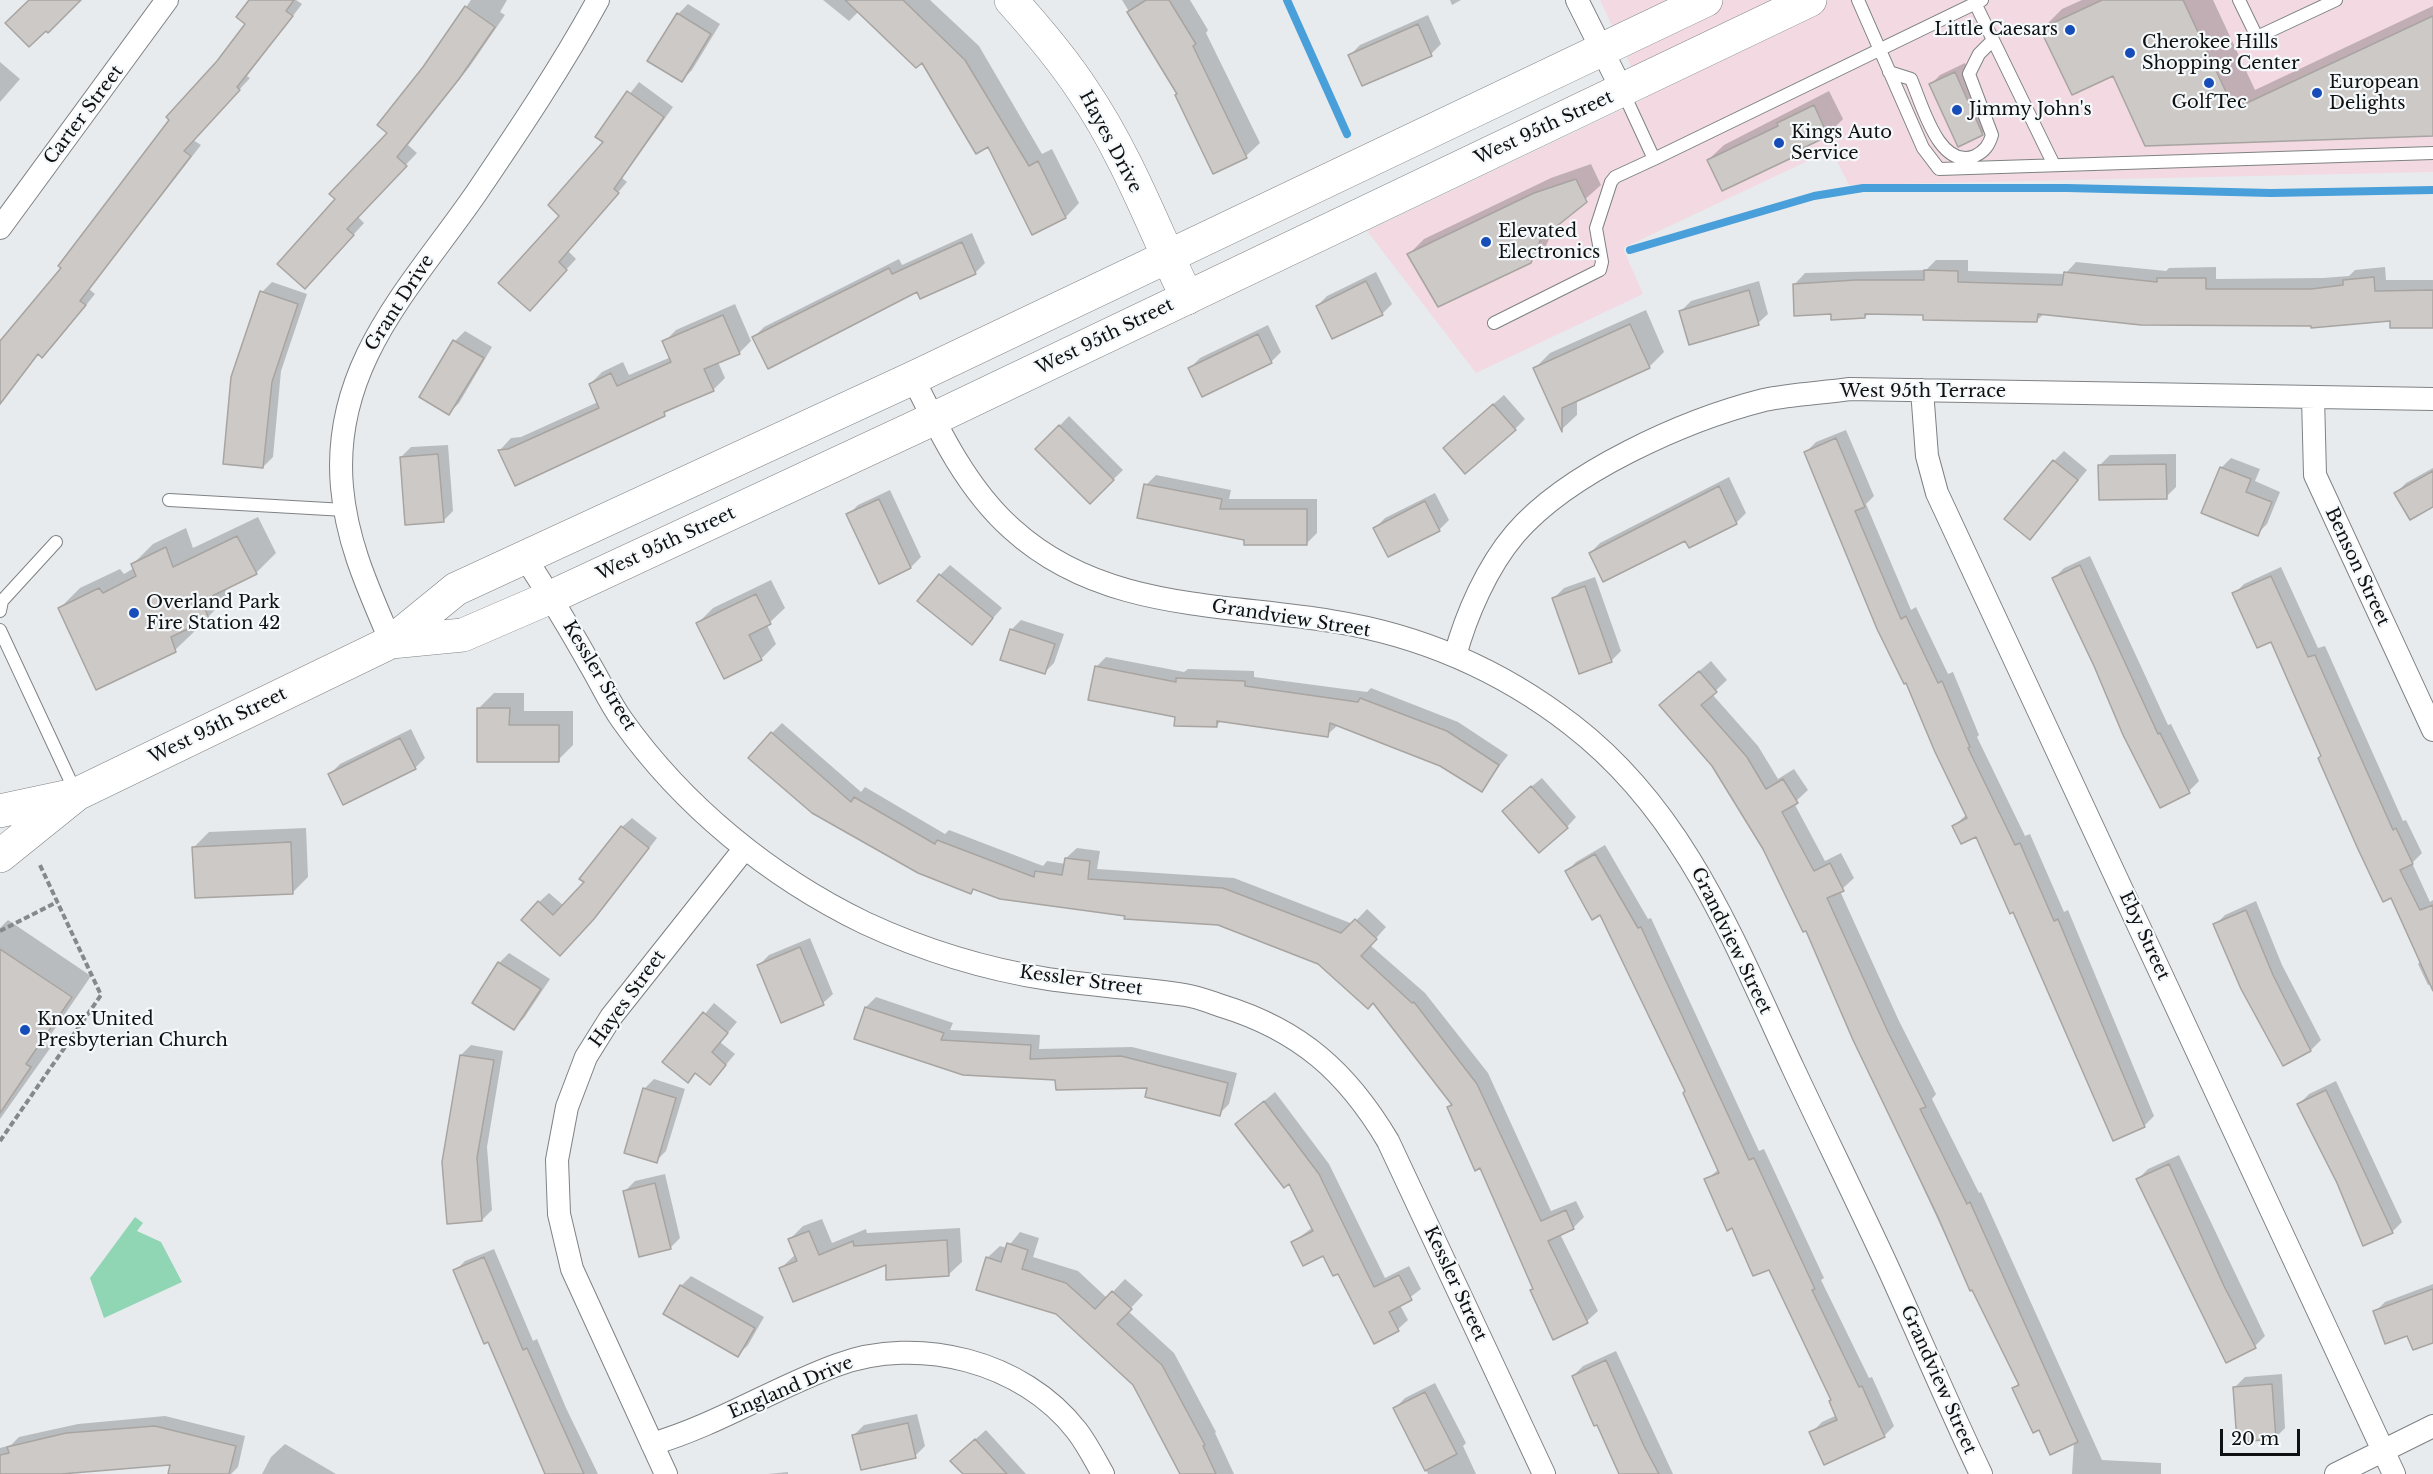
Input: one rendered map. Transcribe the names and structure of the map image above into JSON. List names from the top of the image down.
{
  "streets": {
    "main road": ["West 95th Street", "Hayes Drive"],
    "street": [
      "Carter Street",
      "Grant Drive",
      "West 95th Terrace",
      "Benson Street",
      "Grandview Street",
      "Kessler Street",
      "Eby Street",
      "Hayes Street",
      "England Drive"
    ]
  },
  "crossings": [
    ["West 95th Street", "Hayes Drive"],
    ["West 95th Street", "Grant Drive"],
    ["West 95th Street", "Grandview Street"],
    ["West 95th Street", "Kessler Street"],
    ["West 95th Terrace", "Benson Street"],
    ["West 95th Terrace", "Grandview Street"],
    ["West 95th Terrace", "Eby Street"],
    ["Kessler Street", "Hayes Street"],
    ["Hayes Street", "England Drive"]
  ],
  "places": [
    "Little Caesars",
    "Cherokee Hills Shopping Center",
    "GolfTec",
    "European Delights",
    "Jimmy John's",
    "Kings Auto Service",
    "Elevated Electronics",
    "Overland Park Fire Station 42",
    "Knox United Presbyterian Church"
  ],
  "scale_bar": "20 m"
}
